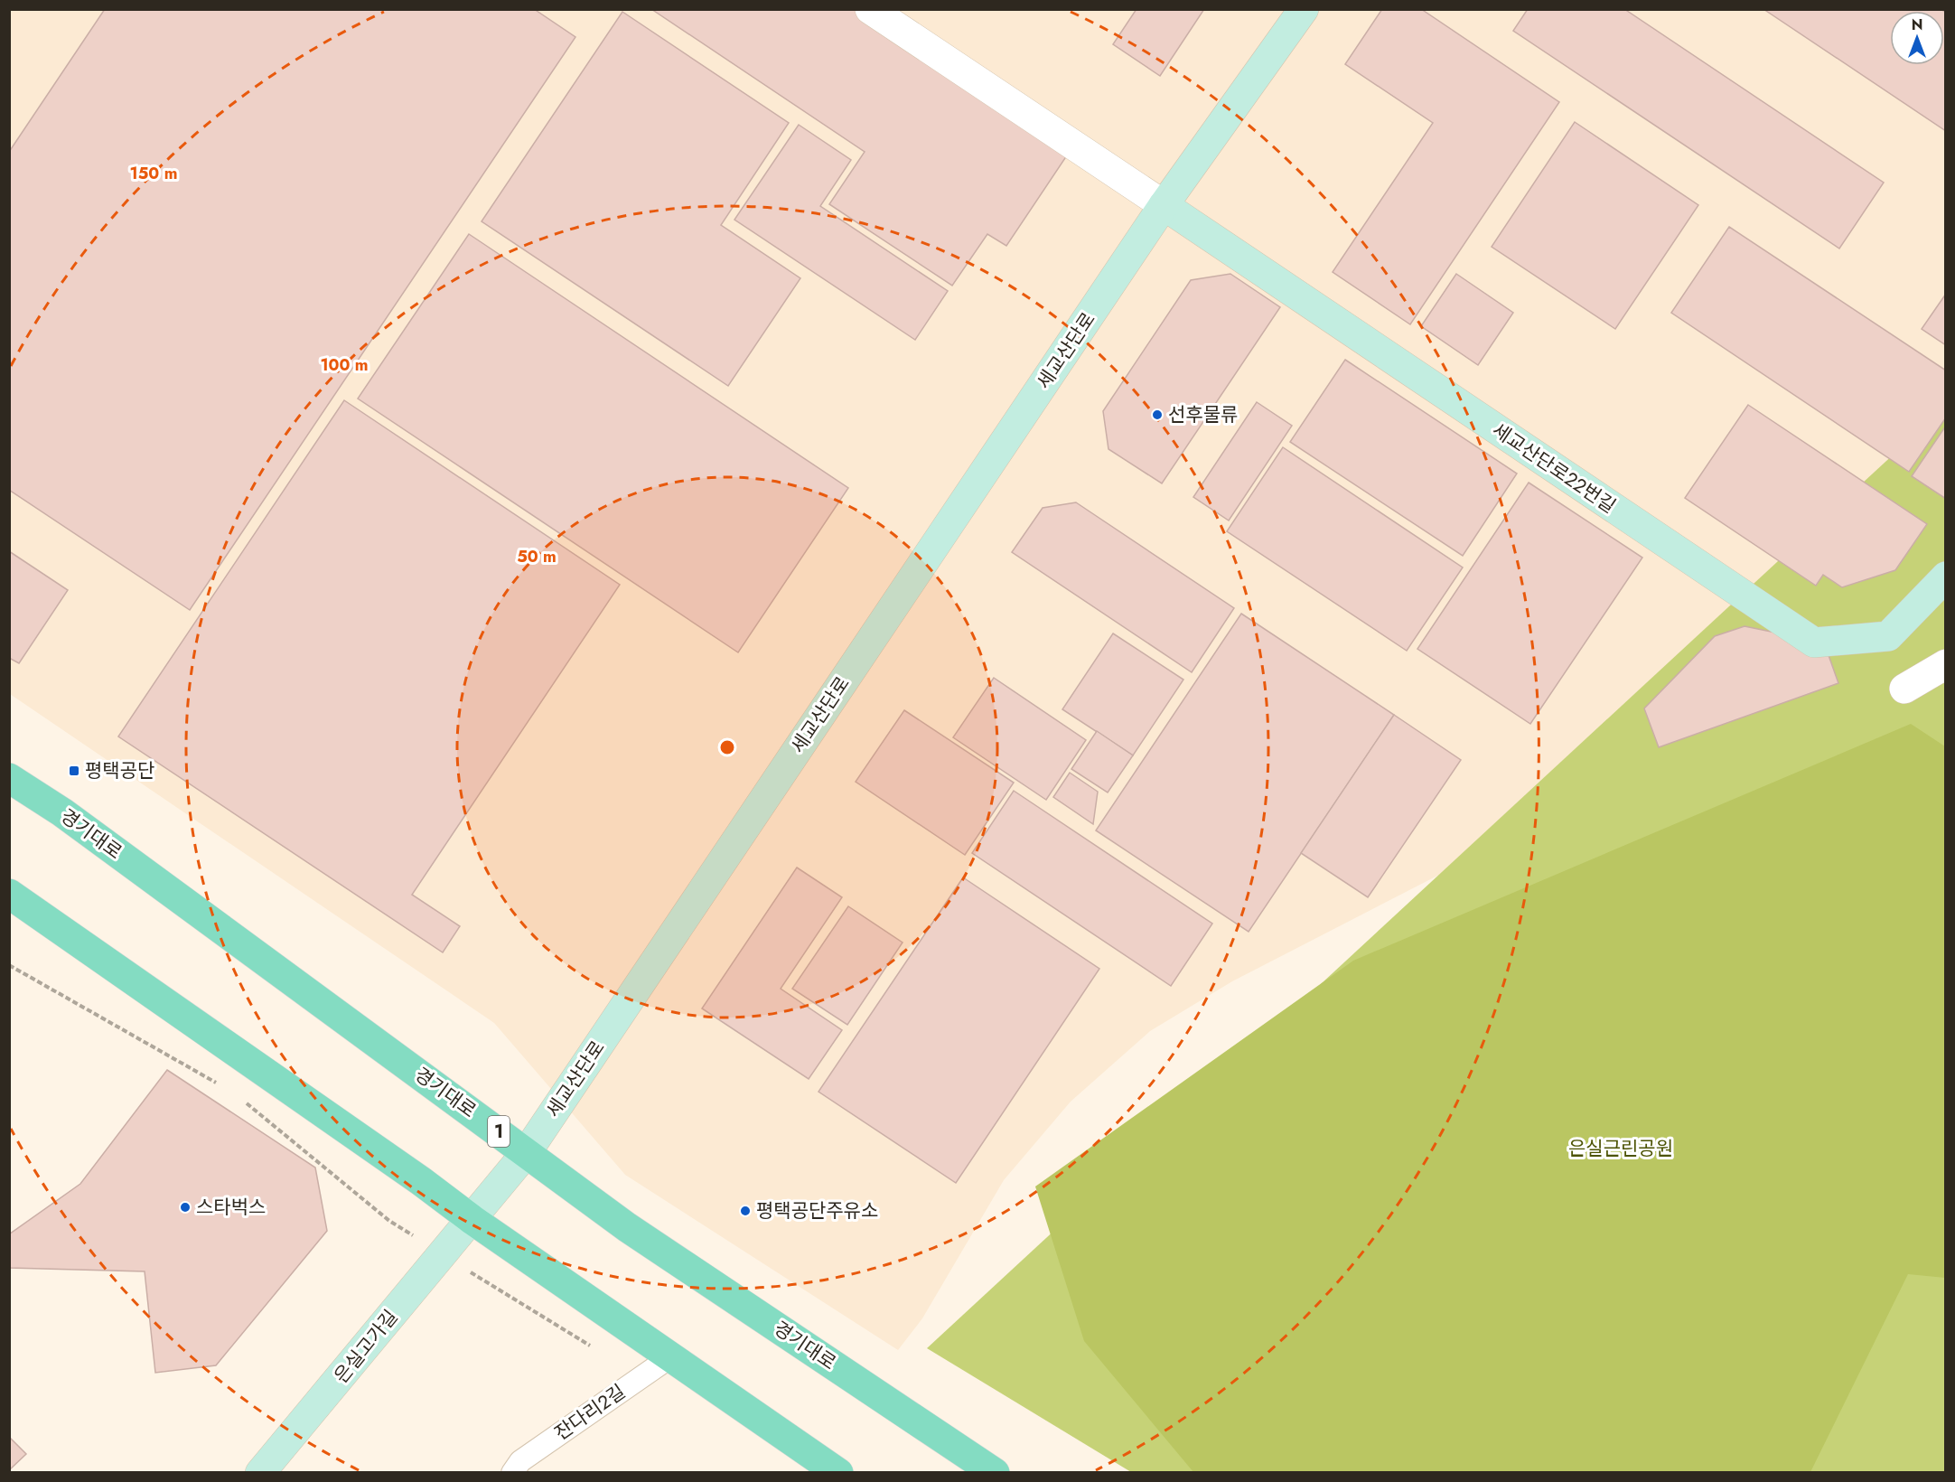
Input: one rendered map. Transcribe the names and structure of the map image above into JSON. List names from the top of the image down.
{
  "streets": {
    "main road": ["경기대로", "1"],
    "street": ["세교산단로", "세교산단로22번길", "은실고가길"],
    "lane": ["잔다리2길"]
  },
  "crossings": [
    ["세교산단로", "세교산단로22번길"],
    ["세교산단로", "경기대로"],
    ["세교산단로", "은실고가길"]
  ],
  "parks": ["은실근린공원"],
  "places": {
    "other": ["선후물류", "스타벅스", "평택공단주유소"],
    "transit": ["평택공단"]
  },
  "north": "top",
  "rings": ["150 m", "100 m", "50 m"]
}
